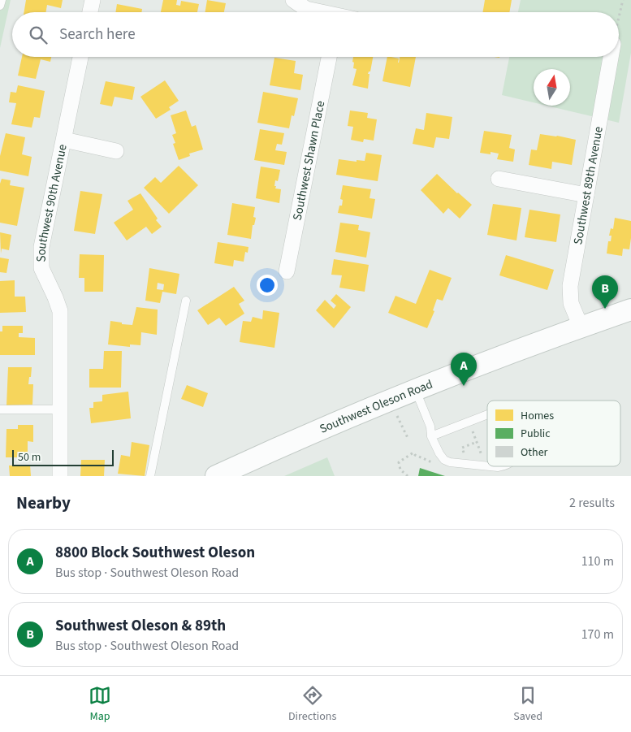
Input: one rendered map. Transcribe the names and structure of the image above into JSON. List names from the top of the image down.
{
  "streets": {
    "main road": ["Southwest Oleson Road"],
    "street": ["Southwest Shawn Place", "Southwest 89th Avenue", "Southwest 90th Avenue"]
  },
  "crossings": [
    ["Southwest 89th Avenue", "Southwest Oleson Road"]
  ],
  "legend": ["Homes", "Public", "Other"],
  "scale_bar": "50 m",
  "north": "top",
  "page": {
    "search": "Search here",
    "pins": ["B", "A"],
    "scale": "50 m",
    "heading": ["Nearby", "2 results"],
    "list": [
      {
        "mark": "A",
        "name": "8800 Block Southwest Oleson",
        "note": "Bus stop · Southwest Oleson Road",
        "value": "110 m"
      },
      {
        "mark": "B",
        "name": "Southwest Oleson & 89th",
        "note": "Bus stop · Southwest Oleson Road",
        "value": "170 m"
      }
    ],
    "nav": ["Map", "Directions", "Saved"]
  }
}
